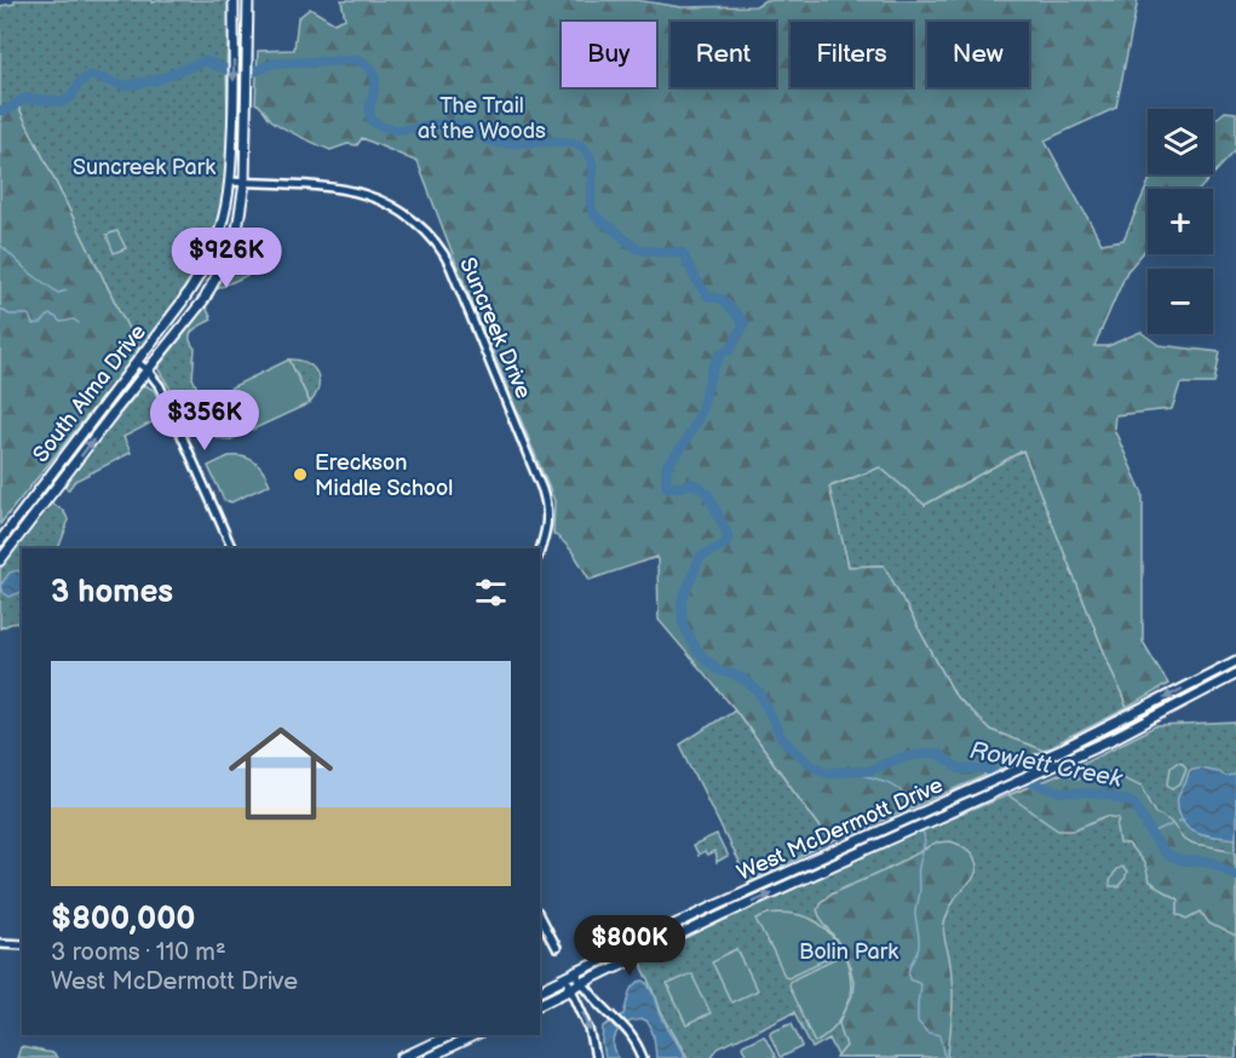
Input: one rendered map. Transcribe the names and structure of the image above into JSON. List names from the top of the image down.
{
  "streets": {
    "main road": ["South Alma Drive", "West McDermott Drive"],
    "street": ["Suncreek Drive"]
  },
  "crossings": [
    ["Suncreek Drive", "South Alma Drive"]
  ],
  "water": ["Rowlett Creek"],
  "parks": ["The Trail at the Woods", "Suncreek Park", "Bolin Park"],
  "places": ["Ereckson Middle School"],
  "page": {
    "chip": [
      "Buy",
      "Rent",
      "Filters",
      "New"
    ],
    "map_buttons": ["+", "−"],
    "price": ["$926K", "$356K", "$800K"],
    "heading": "3 homes",
    "list": [
      {
        "name": "$800,000",
        "note": "3 rooms · 110 m² · West McDermott Drive"
      }
    ]
  }
}
